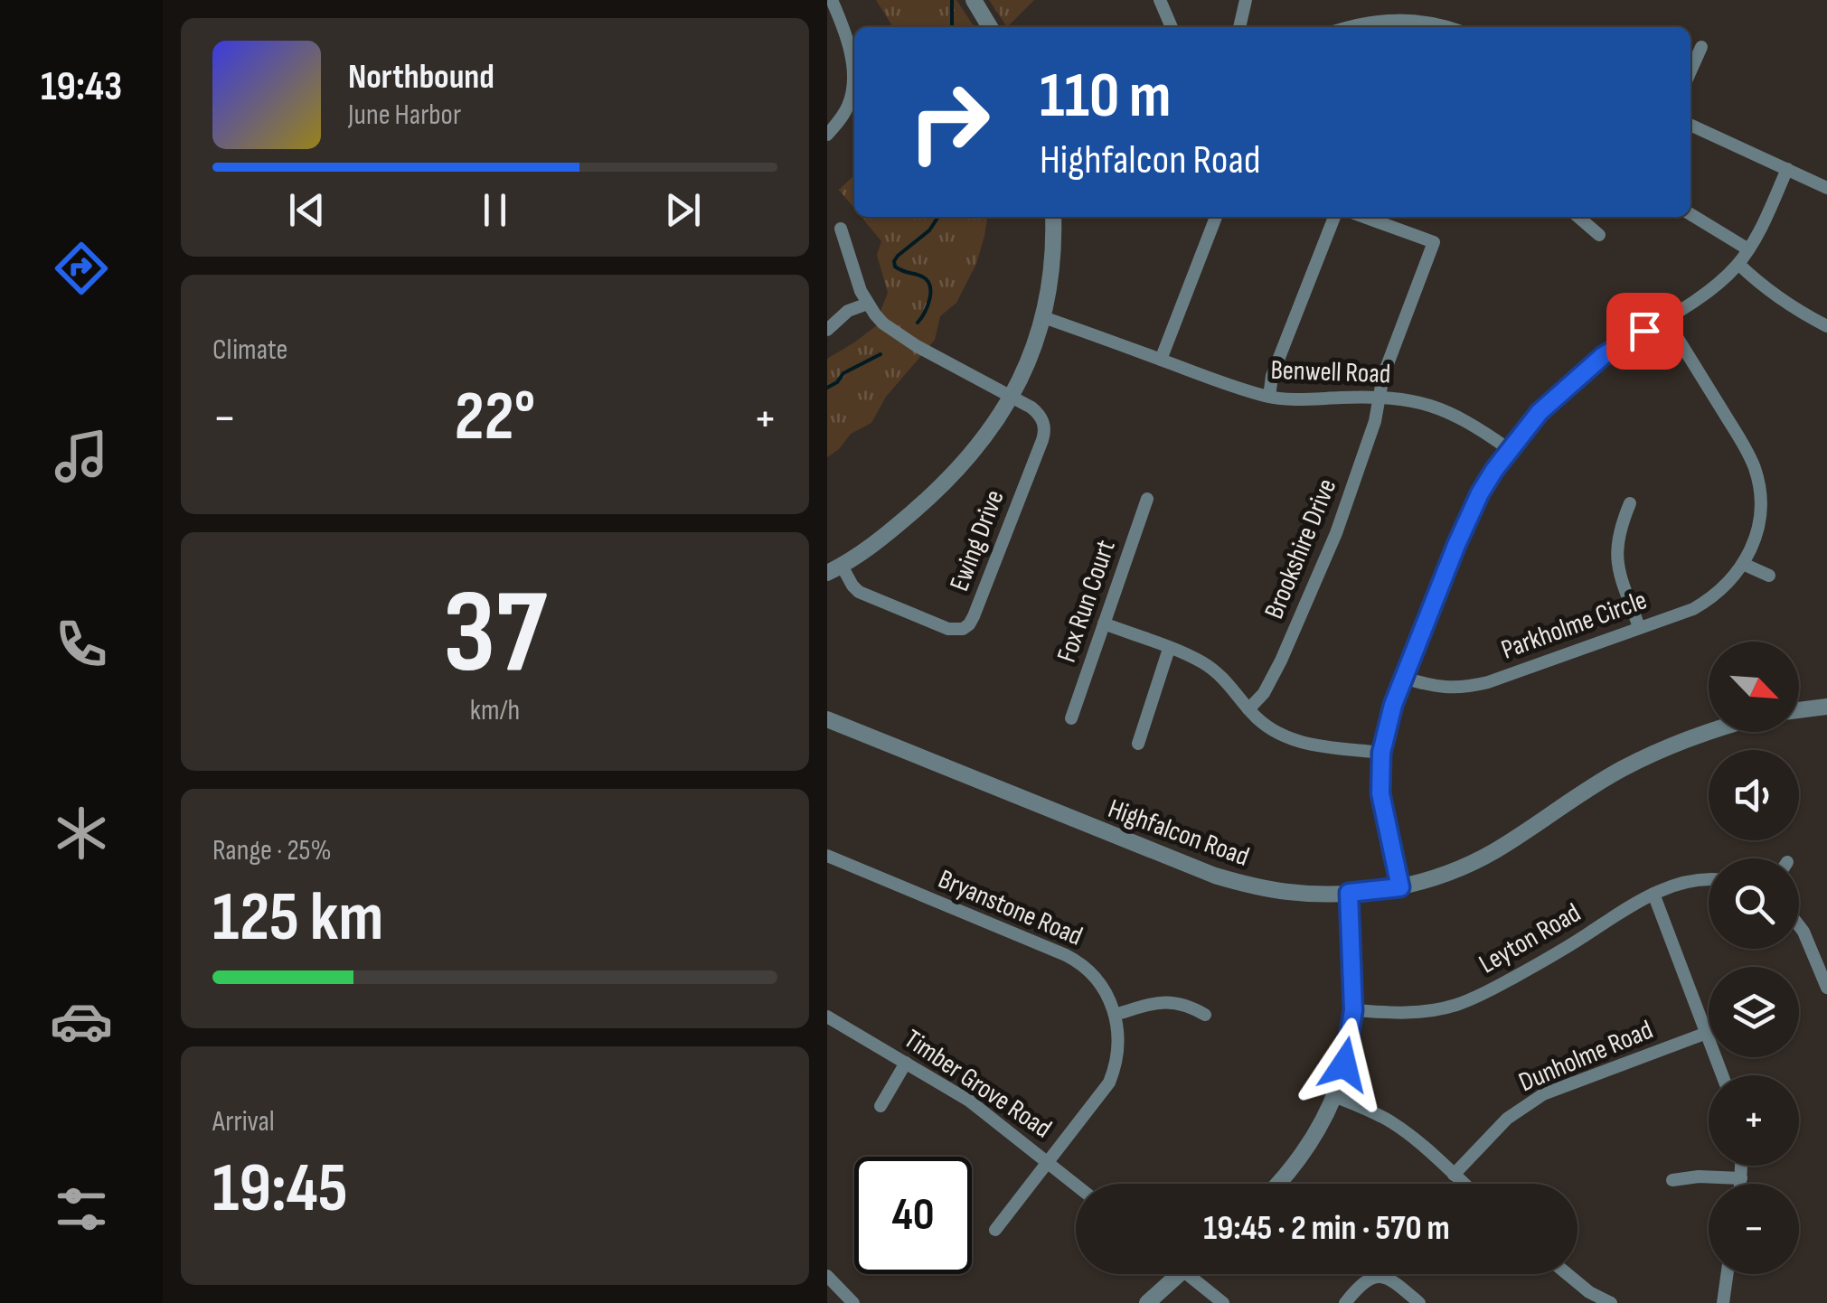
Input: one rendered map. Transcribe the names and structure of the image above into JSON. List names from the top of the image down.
{
  "streets": {
    "street": [
      "Benwell Road",
      "Ewing Drive",
      "Brookshire Drive",
      "Fox Run Court",
      "Parkholme Circle",
      "Highfalcon Road",
      "Bryanstone Road",
      "Leyton Road",
      "Dunholme Road",
      "Timber Grove Road"
    ]
  },
  "crossings": [
    ["Benwell Road", "Brookshire Drive"],
    ["Bryanstone Road", "Timber Grove Road"]
  ],
  "north": "bottom right",
  "page": {
    "tabs": "19:43",
    "turn": ["110 m", "Highfalcon Road"],
    "song": ["Northbound", "June Harbor"],
    "tile": [
      "Climate",
      ["37", "km/h"],
      ["Range · 25%", "125 km"],
      ["Arrival", "19:45"]
    ],
    "heat": ["−", "22°", "+"],
    "map_buttons": ["+", "−"],
    "limit": "40",
    "trip": "19:45 · 2 min · 570 m"
  }
}
